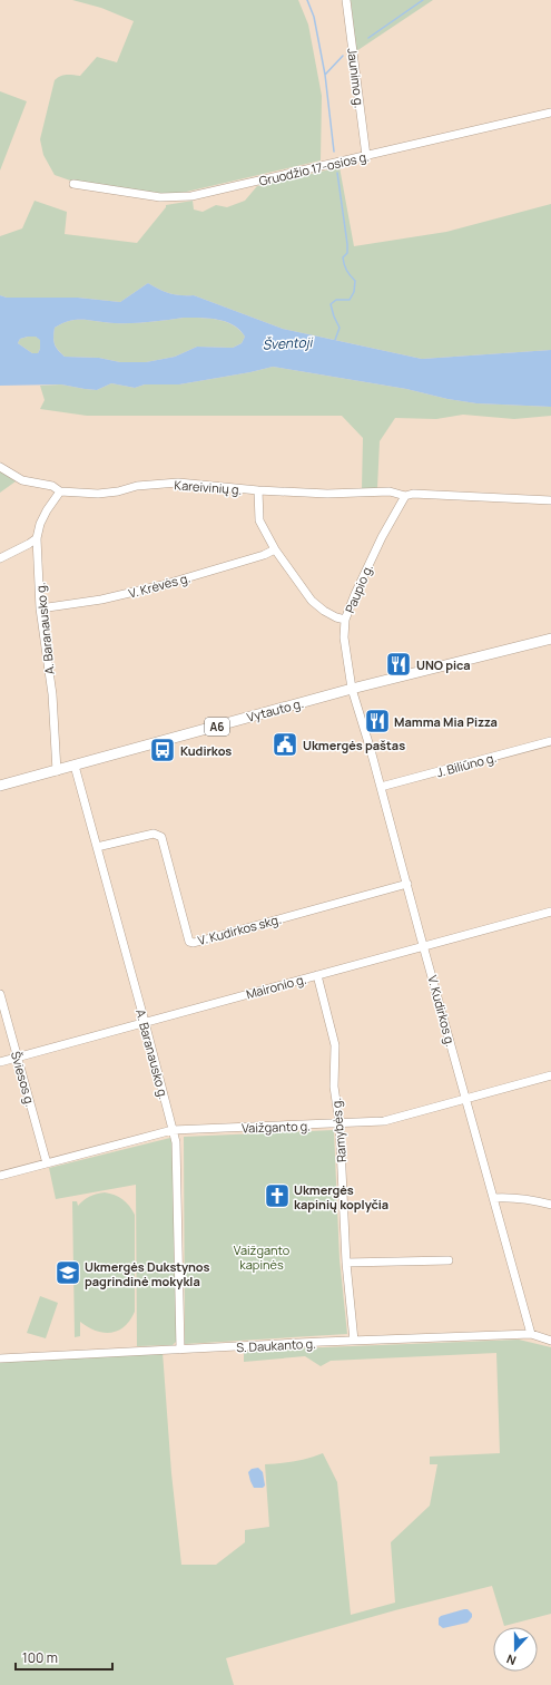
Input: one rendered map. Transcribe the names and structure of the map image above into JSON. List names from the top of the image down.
{
  "streets": {
    "main road": ["Vytauto g.", "A6"],
    "street": [
      "Jaunimo g.",
      "Gruodžio 17-osios g.",
      "Kareivinių g.",
      "V. Krėvės g.",
      "Paupio g.",
      "A. Baranausko g.",
      "J. Biliūno g.",
      "V. Kudirkos skg.",
      "Maironio g.",
      "V. Kudirkos g.",
      "Šviesos g.",
      "Vaižganto g.",
      "Ramybės g.",
      "S. Daukanto g."
    ]
  },
  "crossings": [
    ["Jaunimo g.", "Gruodžio 17-osios g."],
    ["Kareivinių g.", "V. Krėvės g."],
    ["Kareivinių g.", "Paupio g."],
    ["Kareivinių g.", "A. Baranausko g."],
    ["V. Krėvės g.", "A. Baranausko g."],
    ["Paupio g.", "Vytauto g."],
    ["Paupio g.", "V. Kudirkos g."],
    ["A. Baranausko g.", "Vytauto g."],
    ["A. Baranausko g.", "V. Kudirkos skg."],
    ["A. Baranausko g.", "Maironio g."],
    ["A. Baranausko g.", "Vaižganto g."],
    ["A. Baranausko g.", "S. Daukanto g."],
    ["Vytauto g.", "V. Kudirkos g."],
    ["J. Biliūno g.", "V. Kudirkos g."],
    ["V. Kudirkos skg.", "V. Kudirkos g."],
    ["Maironio g.", "V. Kudirkos g."],
    ["Maironio g.", "Šviesos g."],
    ["Maironio g.", "Ramybės g."],
    ["V. Kudirkos g.", "Vaižganto g."],
    ["V. Kudirkos g.", "S. Daukanto g."],
    ["Šviesos g.", "Vaižganto g."],
    ["Vaižganto g.", "Ramybės g."],
    ["Ramybės g.", "S. Daukanto g."]
  ],
  "water": ["Šventoji"],
  "parks": ["Vaižganto kapinės"],
  "places": {
    "restaurant": ["UNO pica", "Mamma Mia Pizza"],
    "public building": ["Ukmergės paštas"],
    "bus stop": ["Kudirkos"],
    "church": ["Ukmergės kapinių koplyčia"],
    "school or university": ["Ukmergės Dukstynos pagrindinė mokykla"]
  },
  "scale_bar": "100 m",
  "north": "bottom"
}
